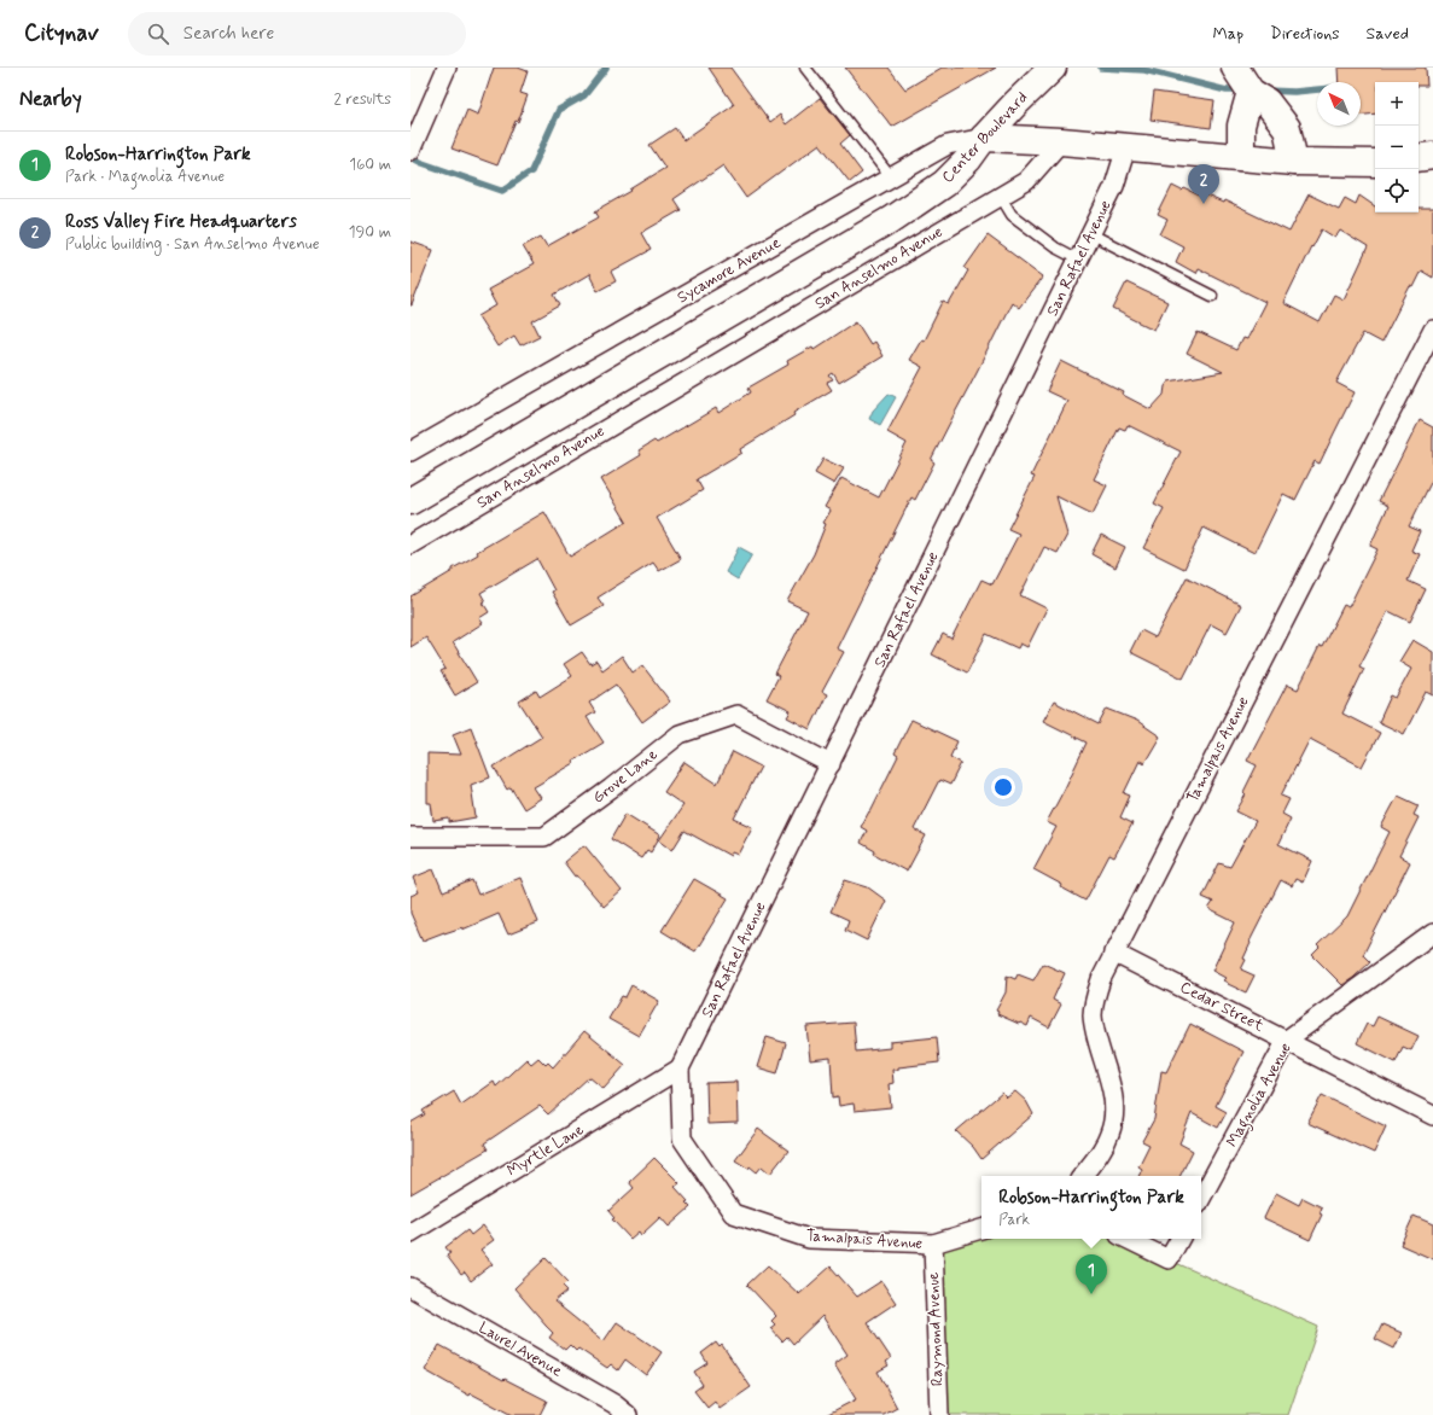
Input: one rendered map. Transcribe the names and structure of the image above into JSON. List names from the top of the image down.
{
  "streets": {
    "main road": ["Center Boulevard", "Sycamore Avenue"],
    "street": [
      "San Rafael Avenue",
      "San Anselmo Avenue",
      "Tamalpais Avenue",
      "Grove Lane",
      "Cedar Street",
      "Magnolia Avenue",
      "Myrtle Lane",
      "Raymond Avenue",
      "Laurel Avenue"
    ]
  },
  "crossings": [
    ["Center Boulevard", "Sycamore Avenue"],
    ["San Rafael Avenue", "Tamalpais Avenue"],
    ["San Rafael Avenue", "Grove Lane"],
    ["San Rafael Avenue", "Myrtle Lane"],
    ["San Anselmo Avenue", "Sycamore Avenue"],
    ["Tamalpais Avenue", "Cedar Street"],
    ["Tamalpais Avenue", "Myrtle Lane"],
    ["Tamalpais Avenue", "Raymond Avenue"],
    ["Cedar Street", "Magnolia Avenue"]
  ],
  "north": "top left",
  "page": {
    "header": "Citynav",
    "search": "Search here",
    "nav": ["Map", "Directions", "Saved"],
    "heading": ["Nearby", "2 results"],
    "map_buttons": ["+", "−"],
    "list": [
      {
        "mark": "1",
        "name": "Robson-Harrington Park",
        "note": "Park · Magnolia Avenue",
        "value": "160 m"
      },
      {
        "mark": "2",
        "name": "Ross Valley Fire Headquarters",
        "note": "Public building · San Anselmo Avenue",
        "value": "190 m"
      }
    ],
    "pins": ["2", "1"],
    "popup": ["Robson-Harrington Park", "Park"]
  }
}
